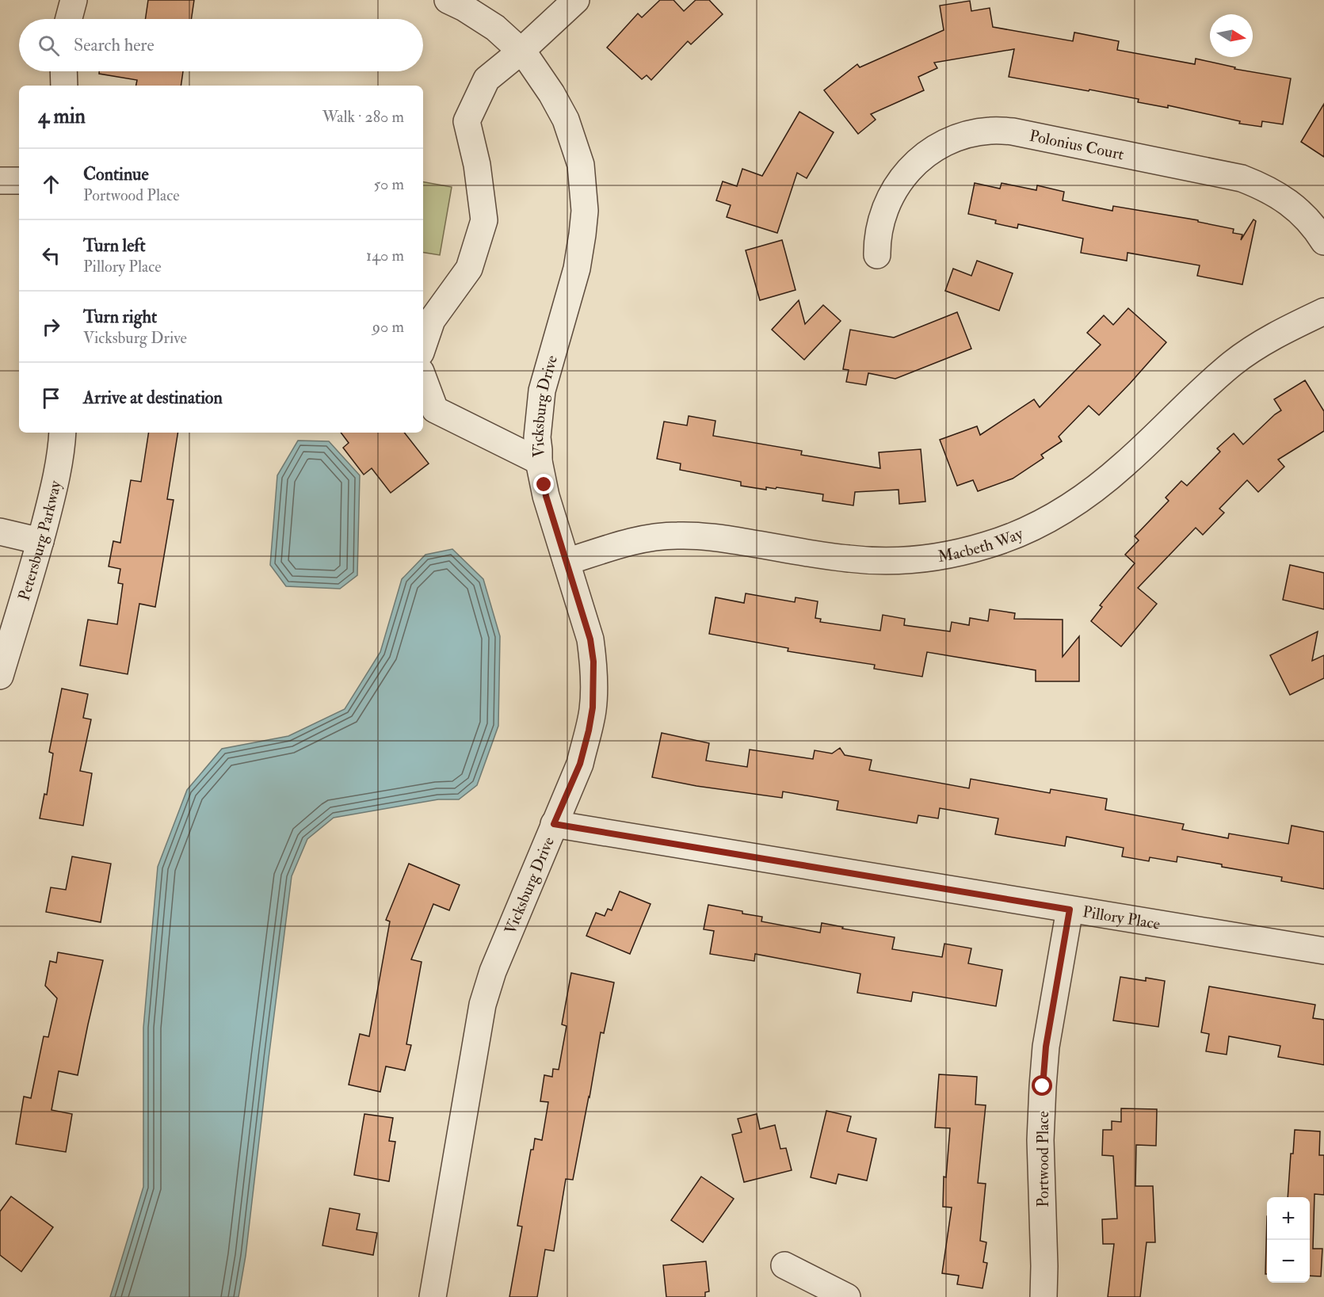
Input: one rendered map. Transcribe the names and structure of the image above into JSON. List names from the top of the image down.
{
  "streets": {
    "street": [
      "Polonius Court",
      "Vicksburg Drive",
      "Petersburg Parkway",
      "Macbeth Way",
      "Pillory Place",
      "Portwood Place"
    ]
  },
  "crossings": [
    ["Vicksburg Drive", "Macbeth Way"],
    ["Vicksburg Drive", "Pillory Place"],
    ["Pillory Place", "Portwood Place"]
  ],
  "north": "right",
  "page": {
    "search": "Search here",
    "heading": ["4 min", "Walk · 280 m"],
    "list": [
      ["Continue", "Portwood Place", "50 m"],
      ["Turn left", "Pillory Place", "140 m"],
      ["Turn right", "Vicksburg Drive", "90 m"],
      "Arrive at destination"
    ],
    "map_buttons": ["+", "−"]
  }
}
